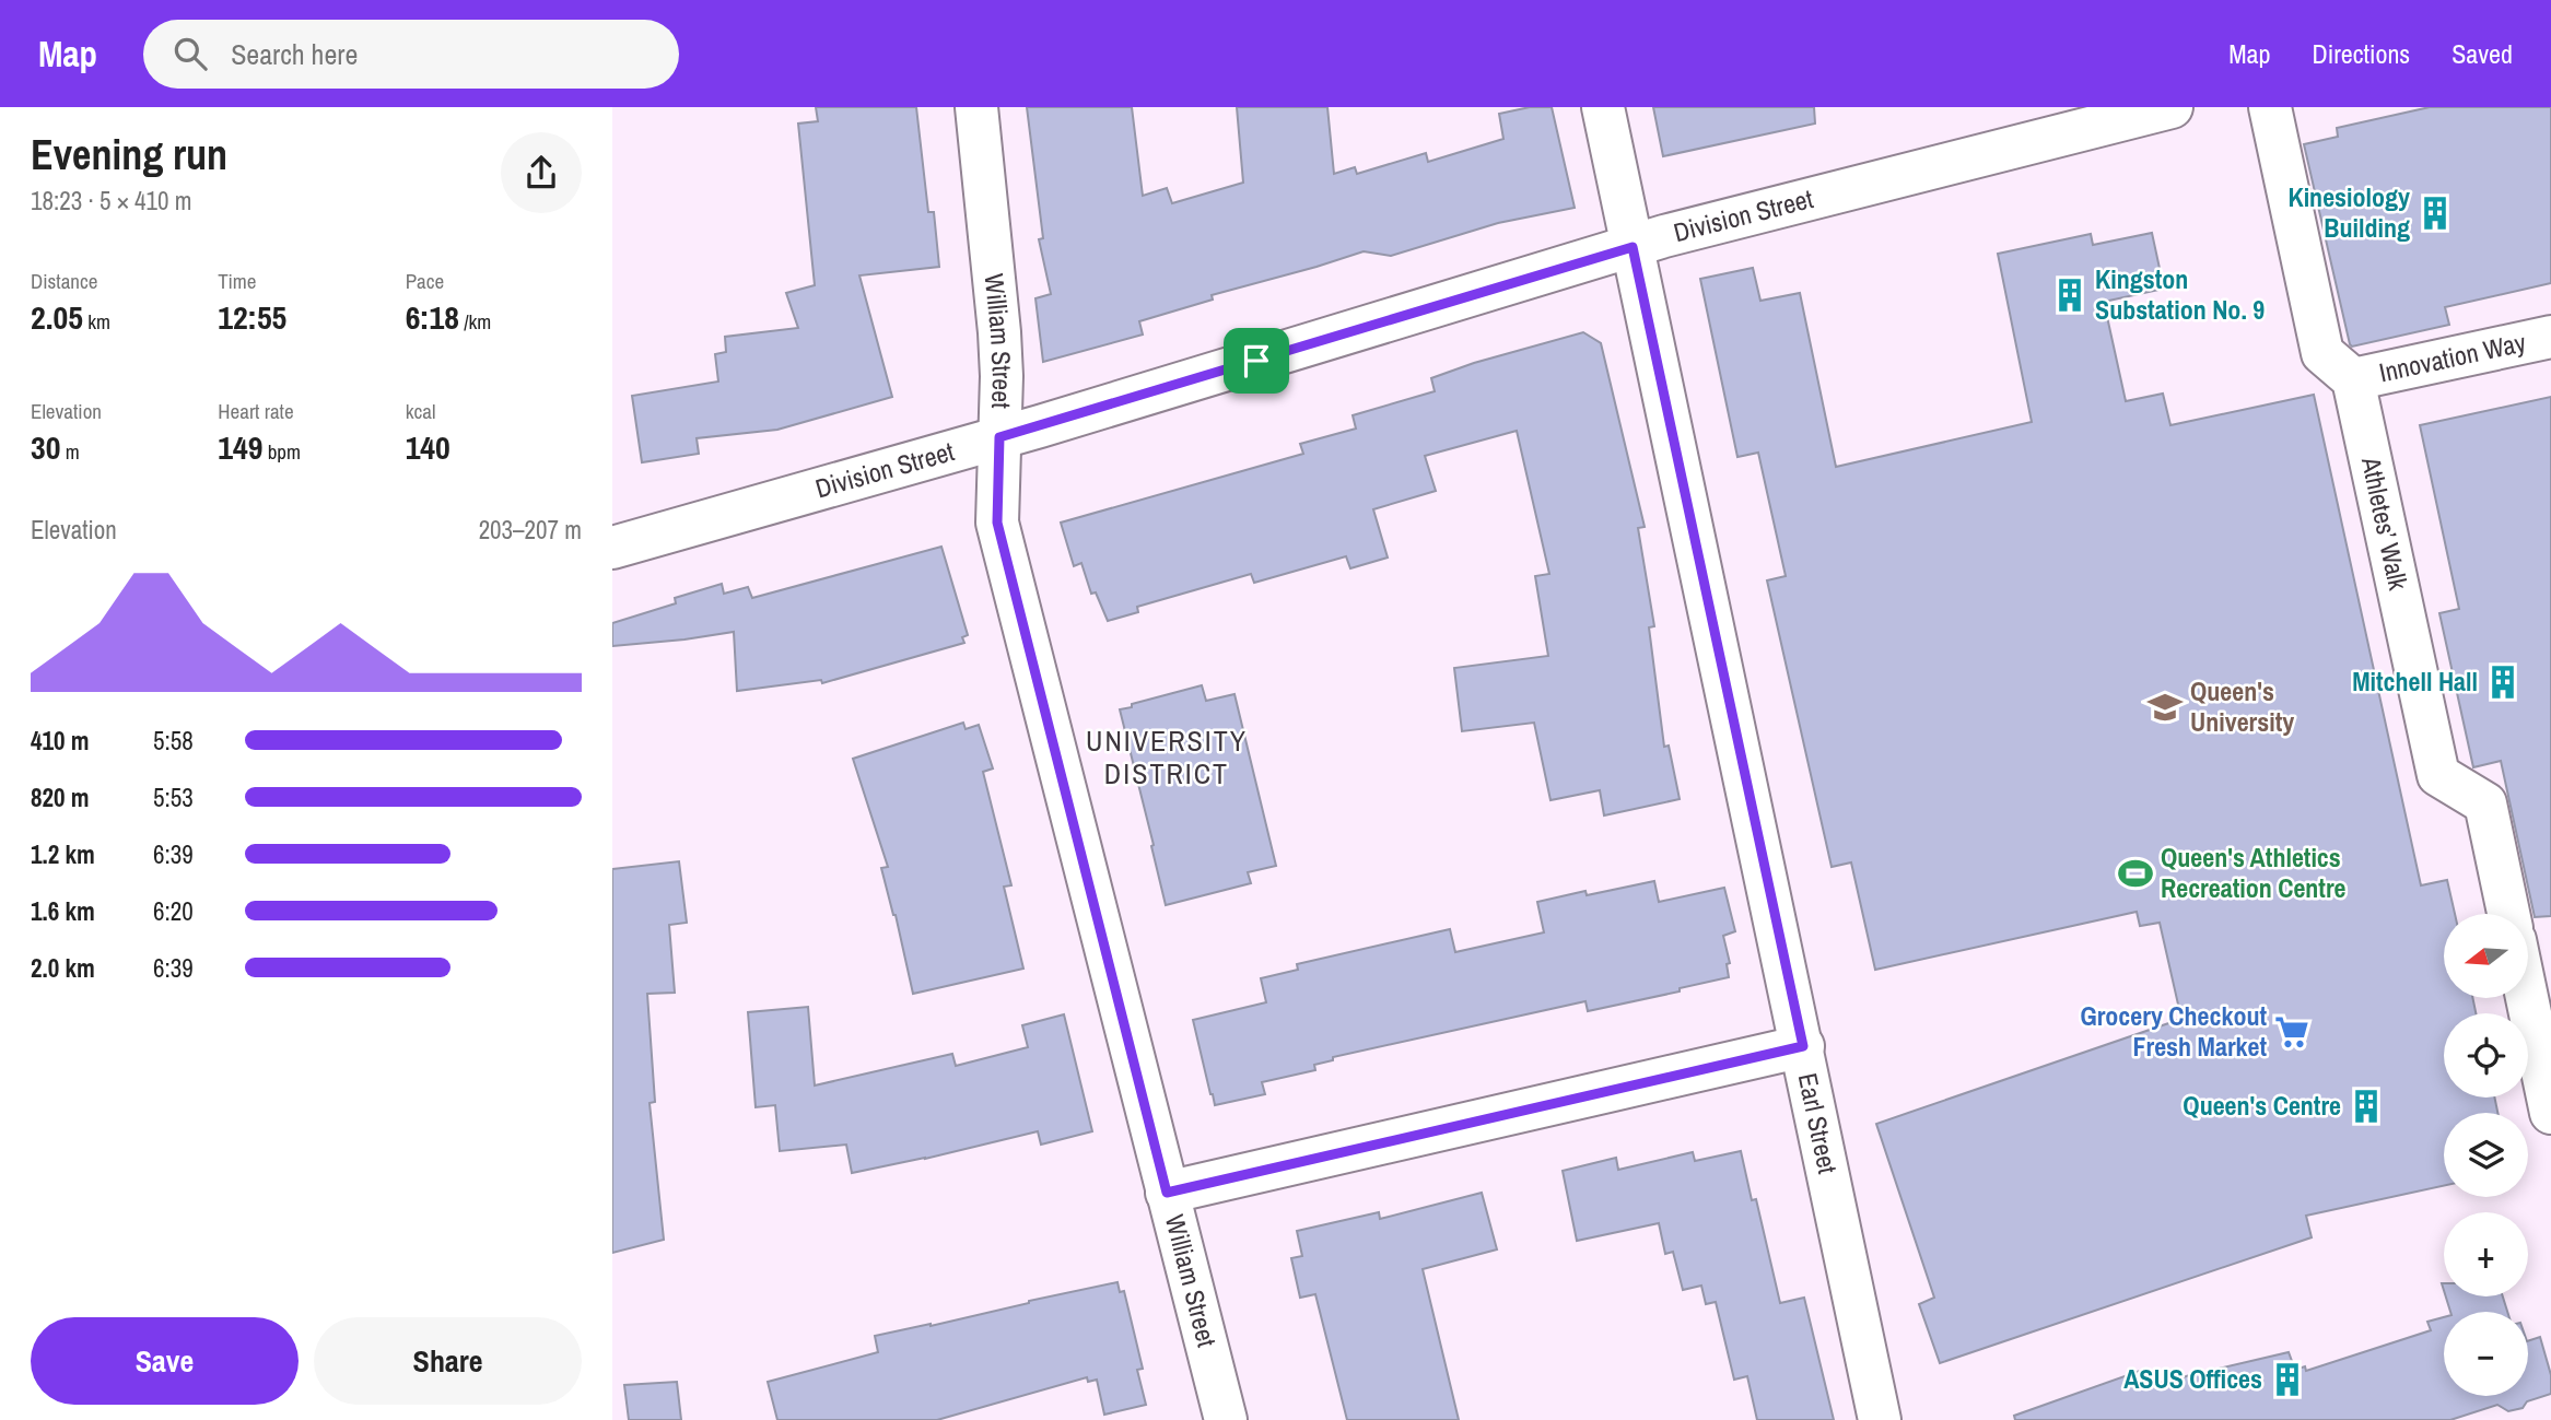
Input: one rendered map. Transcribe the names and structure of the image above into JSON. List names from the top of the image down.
{
  "streets": {
    "street": [
      "Division Street",
      "William Street",
      "Innovation Way",
      "Athletes’ Walk",
      "Earl Street"
    ]
  },
  "crossings": [
    ["Division Street", "William Street"],
    ["Division Street", "Earl Street"],
    ["Innovation Way", "Athletes’ Walk"]
  ],
  "districts": ["UNIVERSITY DISTRICT"],
  "places": {
    "building": [
      "Kinesiology Building",
      "Kingston Substation No. 9",
      "Mitchell Hall",
      "Queen's Centre",
      "ASUS Offices"
    ],
    "school or university": ["Queen's University"],
    "sports": ["Queen's Athletics Recreation Centre"],
    "supermarket": ["Grocery Checkout Fresh Market"]
  },
  "north": "left",
  "page": {
    "header": "Map",
    "search": "Search here",
    "nav": ["Map", "Directions", "Saved"],
    "heading": ["Evening run", "18:23 · 5 × 410 m"],
    "stats": [
      ["Distance", "2.05 km"],
      ["Time", "12:55"],
      ["Pace", "6:18 /km"],
      ["Elevation", "30 m"],
      ["Heart rate", "149 bpm"],
      ["kcal", "140"]
    ],
    "chart": ["Elevation", "203–207 m"],
    "list": [
      {
        "name": "410 m",
        "note": "5:58"
      },
      {
        "name": "820 m",
        "note": "5:53"
      },
      {
        "name": "1.2 km",
        "note": "6:39"
      },
      {
        "name": "1.6 km",
        "note": "6:20"
      },
      {
        "name": "2.0 km",
        "note": "6:39"
      }
    ],
    "map_buttons": ["+", "−"],
    "buttons": ["Save", "Share"]
  }
}
